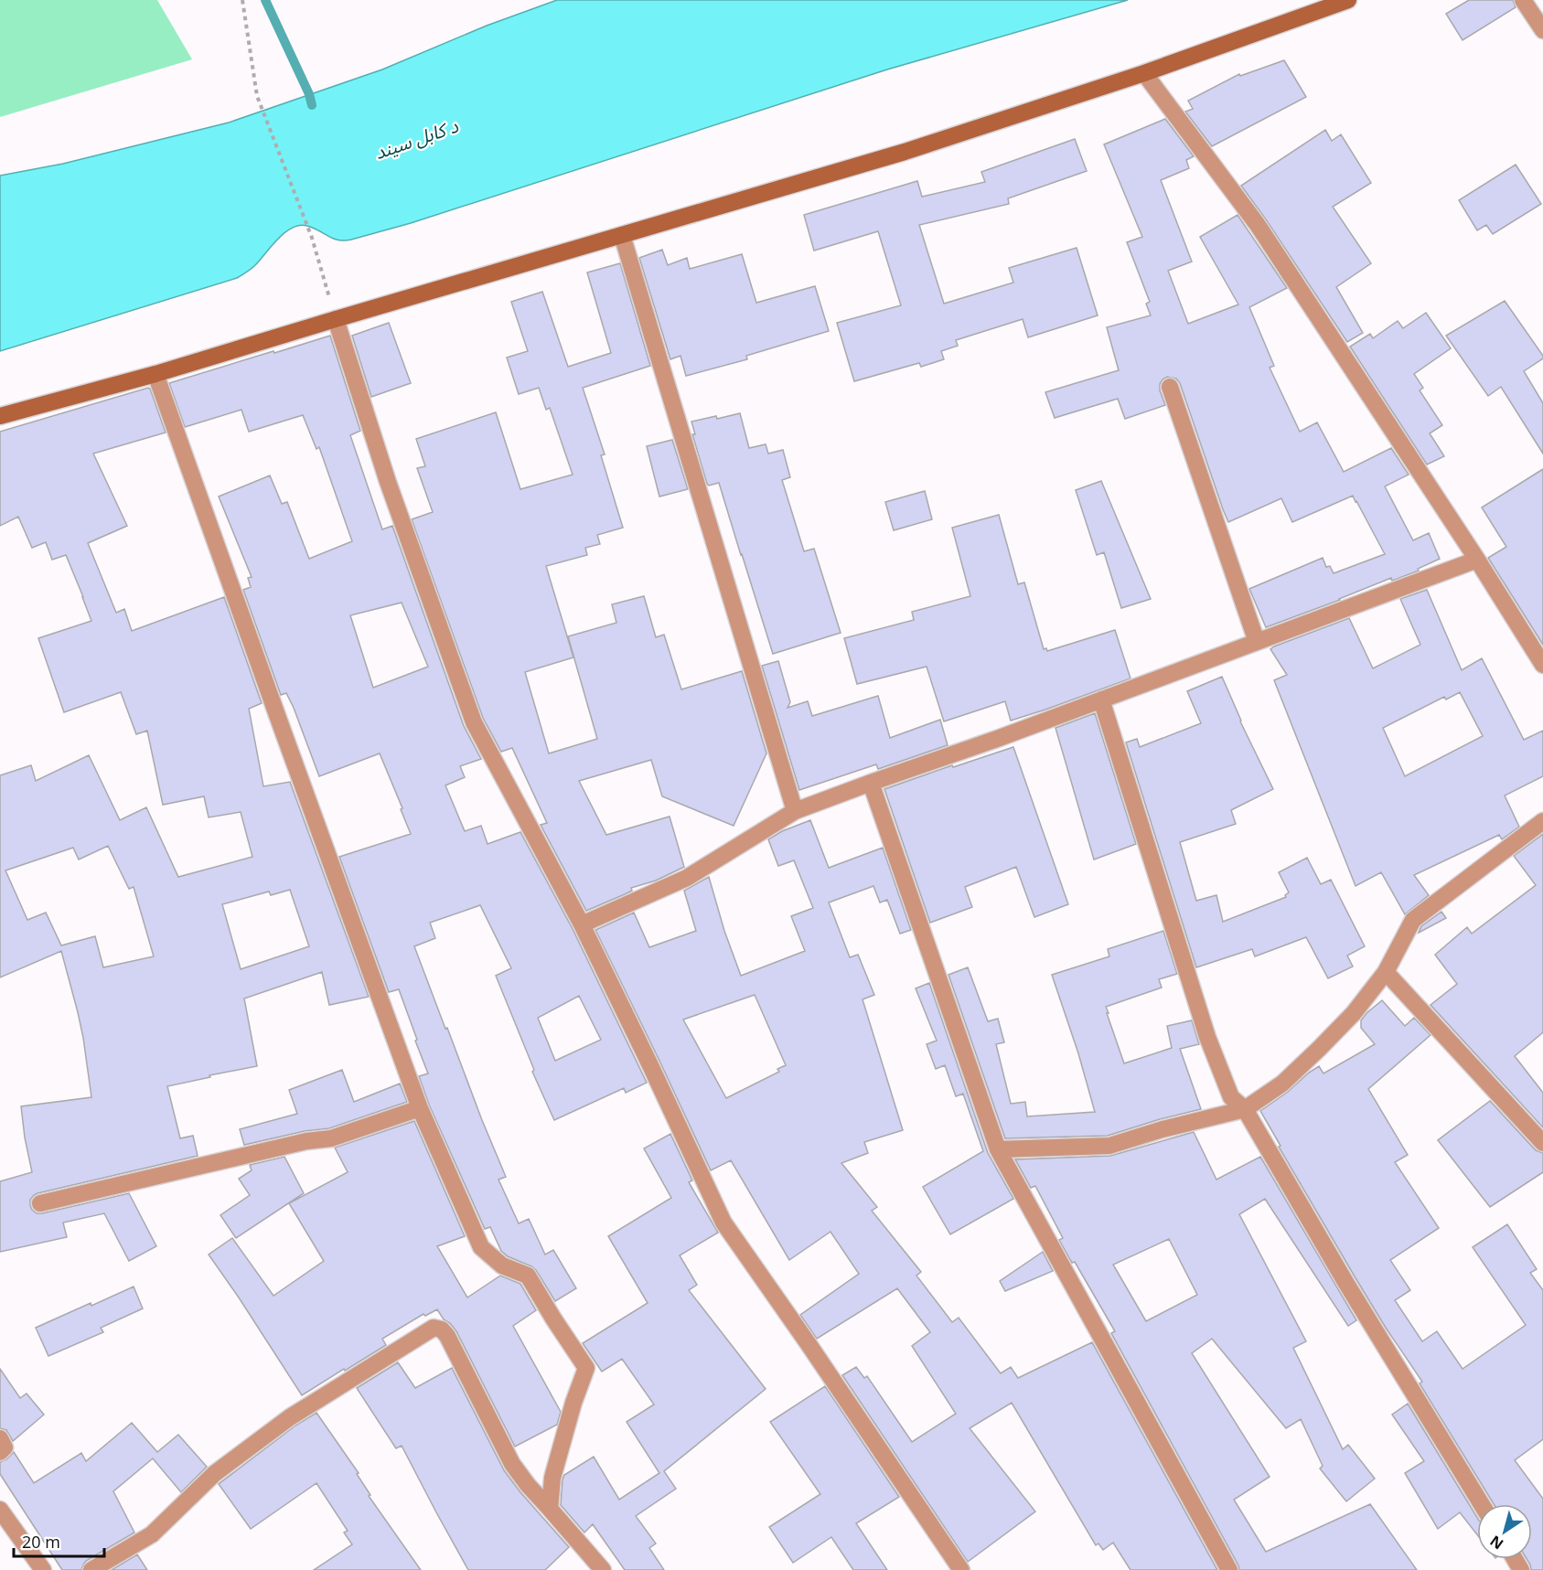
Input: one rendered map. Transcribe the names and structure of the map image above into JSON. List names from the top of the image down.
{
  "water": ["د کابل سيند"],
  "scale_bar": "20 m",
  "north": "bottom left"
}
